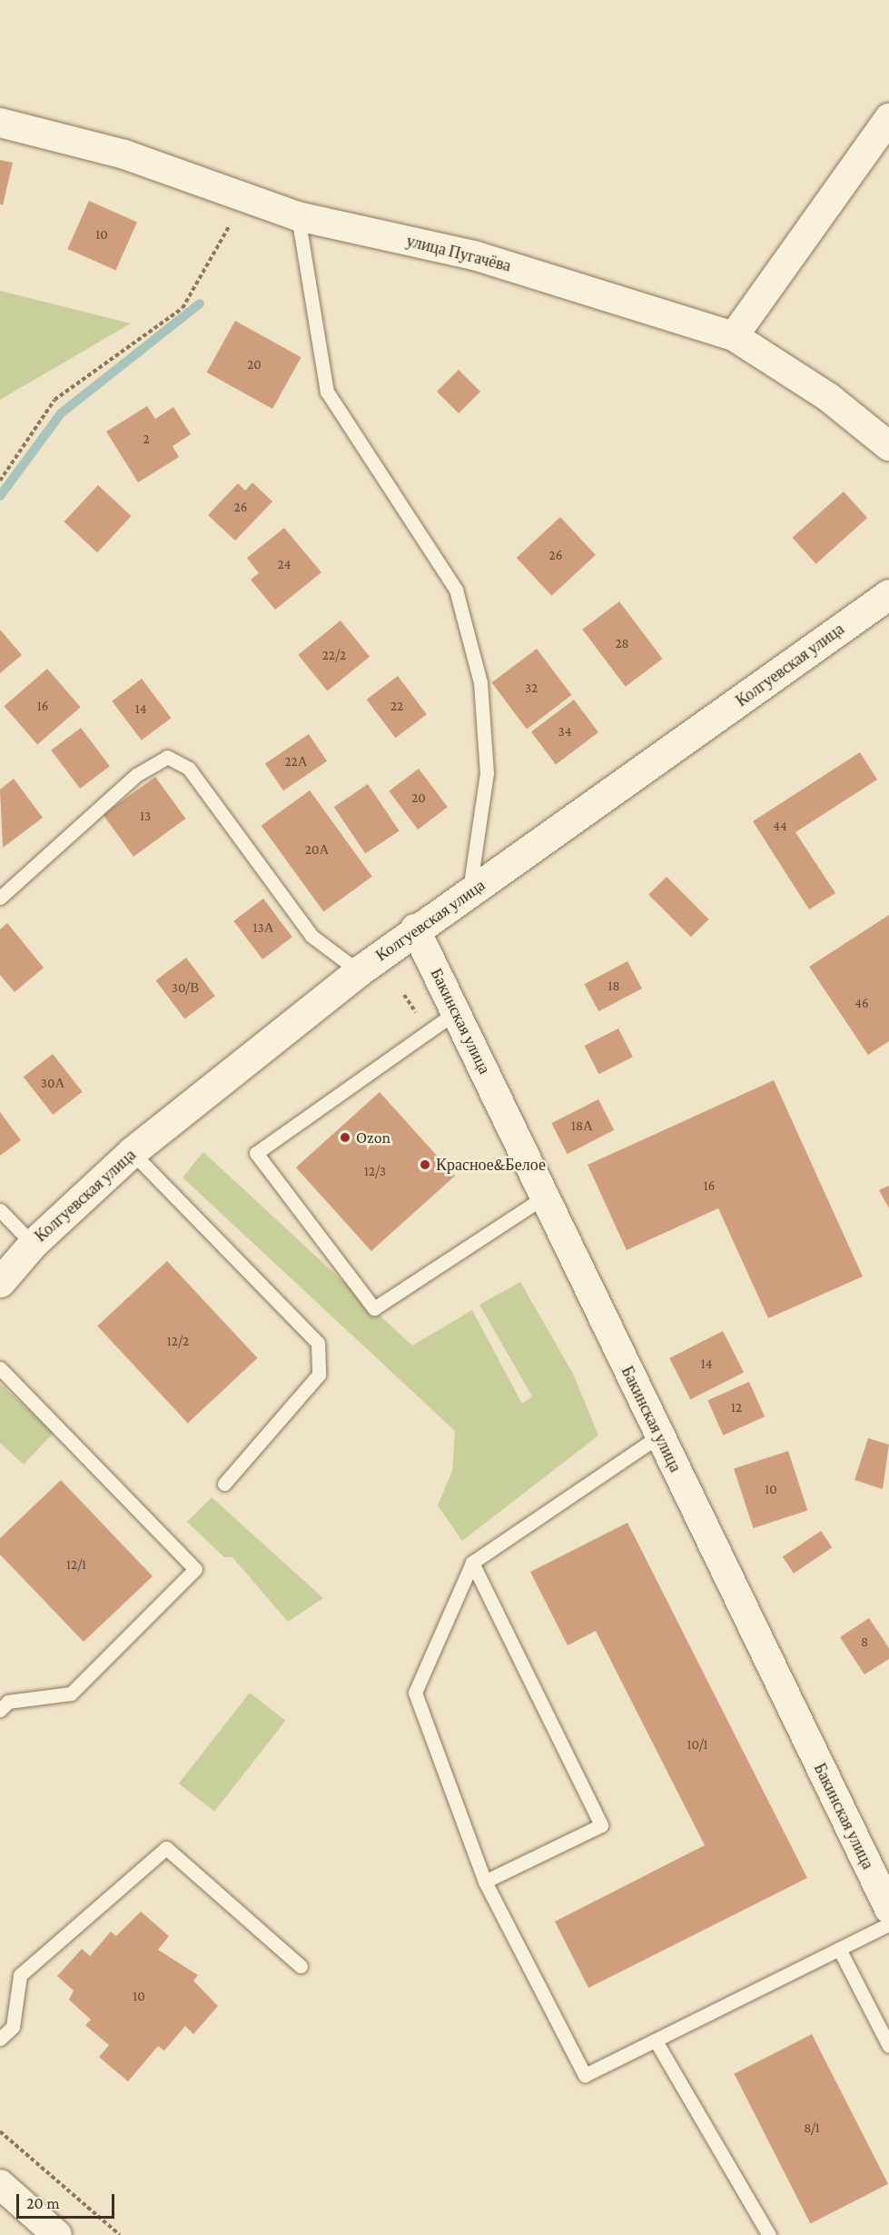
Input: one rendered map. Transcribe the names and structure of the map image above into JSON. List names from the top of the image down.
{
  "streets": {
    "street": ["улица Пугачёва", "Колгуевская улица", "Бакинская улица"]
  },
  "crossings": [
    ["Колгуевская улица", "Бакинская улица"]
  ],
  "places": ["Ozon", "Красное&Белое"],
  "house_numbers": [
    "10",
    "20",
    "2",
    "26",
    "26",
    "24",
    "28",
    "22/2",
    "32",
    "16",
    "22",
    "14",
    "34",
    "22А",
    "20",
    "13",
    "44",
    "20А",
    "13А",
    "18",
    "30/В",
    "46",
    "30А",
    "18А",
    "12/3",
    "16",
    "12/2",
    "14",
    "12",
    "10",
    "12/1",
    "8",
    "10/1",
    "10",
    "8/1"
  ],
  "scale_bar": "20 m"
}
